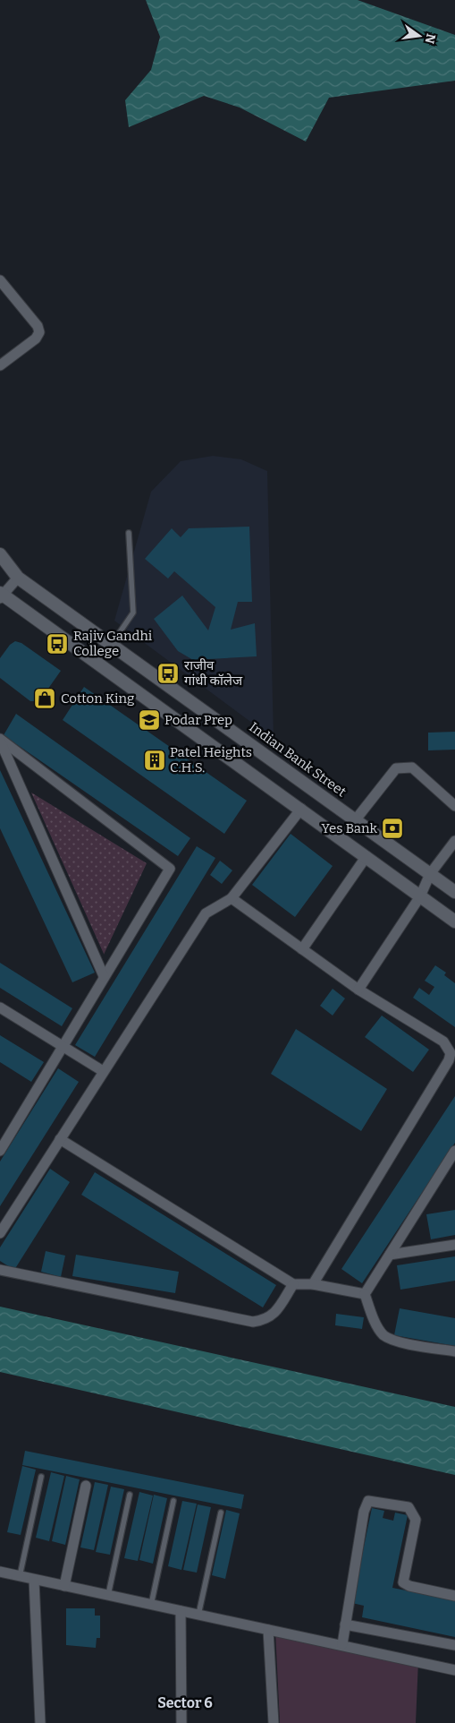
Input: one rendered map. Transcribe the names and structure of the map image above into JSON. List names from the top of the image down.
{
  "streets": {
    "street": ["Indian Bank Street"]
  },
  "districts": ["Sector 6"],
  "places": {
    "bus stop": ["Rajiv Gandhi College", "राजीव गांधी कॉलेज"],
    "shop": ["Cotton King"],
    "school or university": ["Podar Prep"],
    "building": ["Patel Heights C.H.S."],
    "bank": ["Yes Bank"]
  },
  "north": "right"
}
